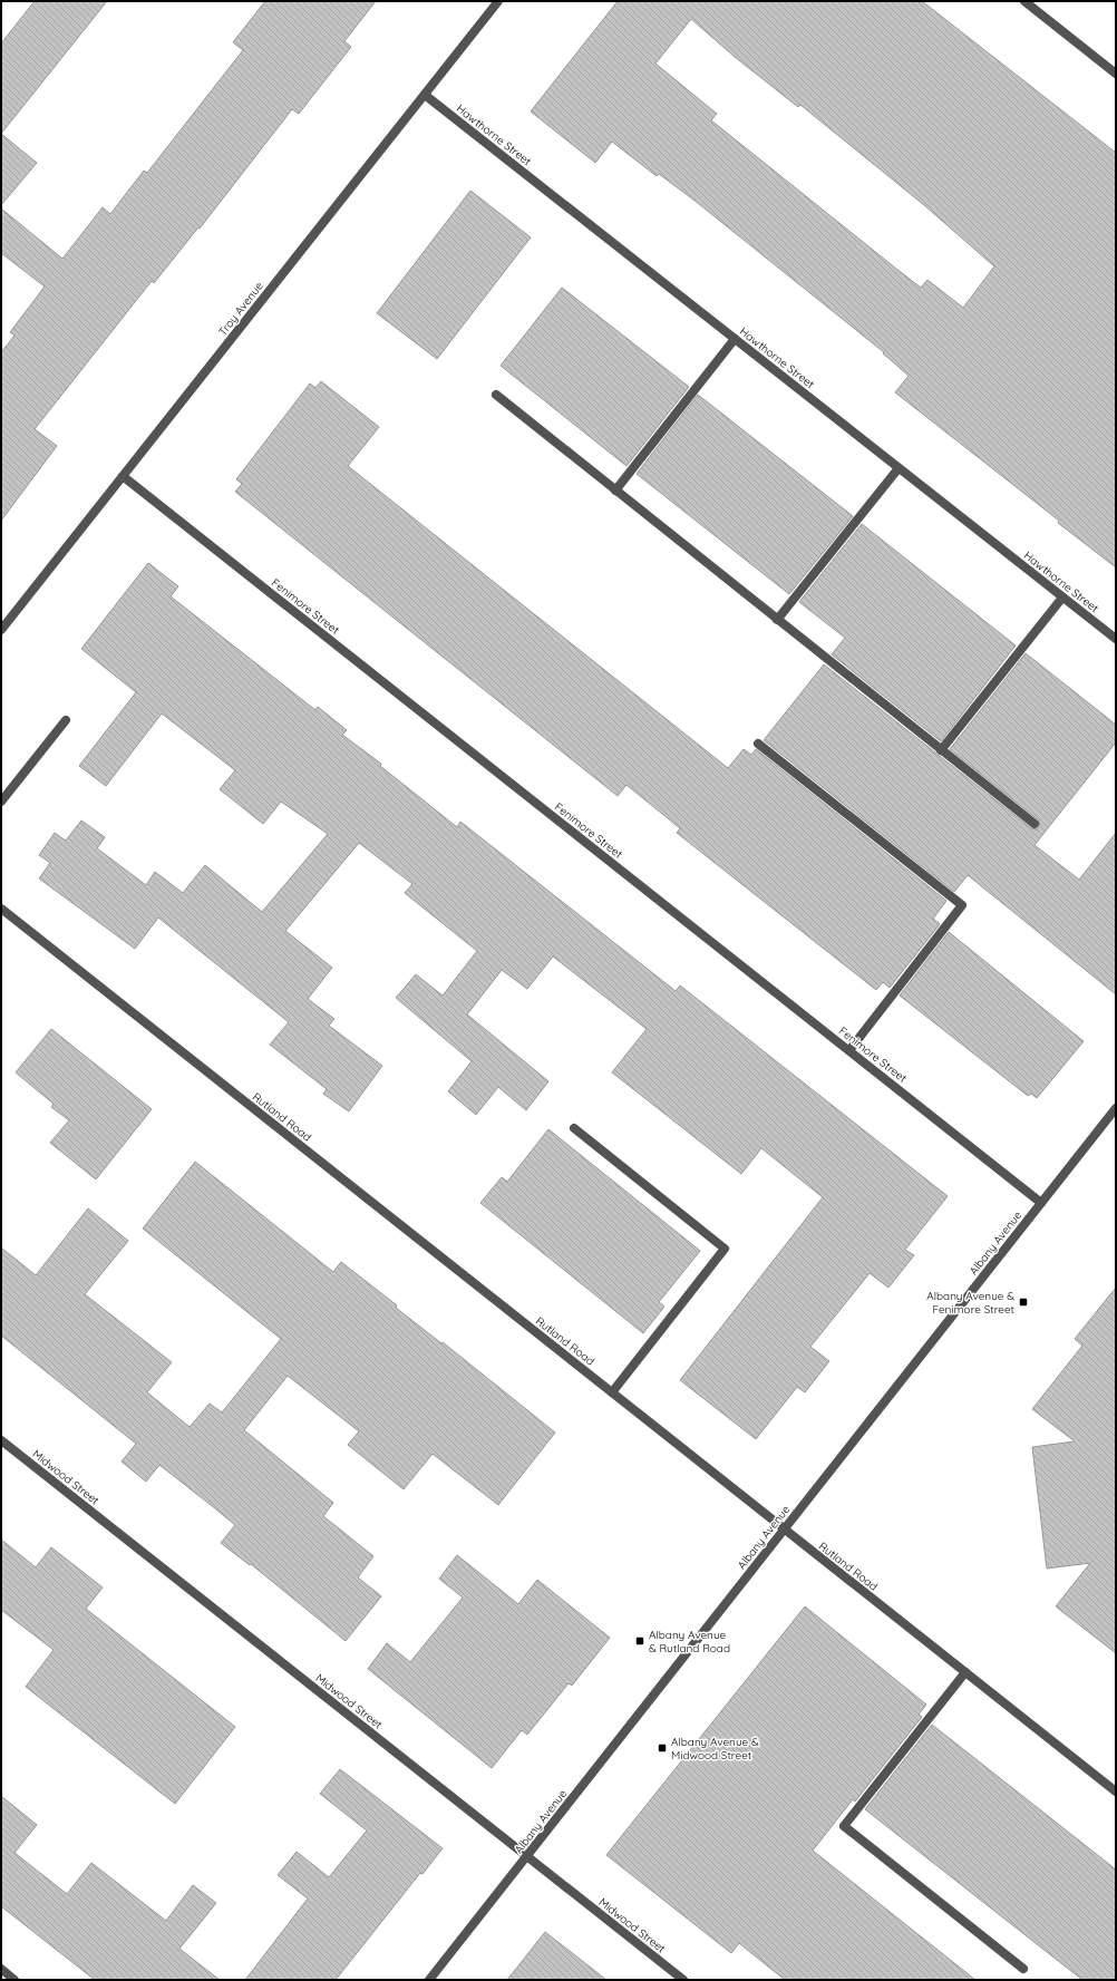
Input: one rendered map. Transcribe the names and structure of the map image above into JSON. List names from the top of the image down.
{
  "streets": {
    "street": [
      "Hawthorne Street",
      "Troy Avenue",
      "Fenimore Street",
      "Rutland Road",
      "Albany Avenue",
      "Midwood Street"
    ]
  },
  "crossings": [
    ["Hawthorne Street", "Troy Avenue"],
    ["Troy Avenue", "Fenimore Street"],
    ["Fenimore Street", "Albany Avenue"],
    ["Rutland Road", "Albany Avenue"],
    ["Albany Avenue", "Midwood Street"]
  ],
  "places": {
    "transit": ["Albany Avenue & Fenimore Street", "Albany Avenue & Rutland Road", "Albany Avenue & Midwood Street"]
  }
}
